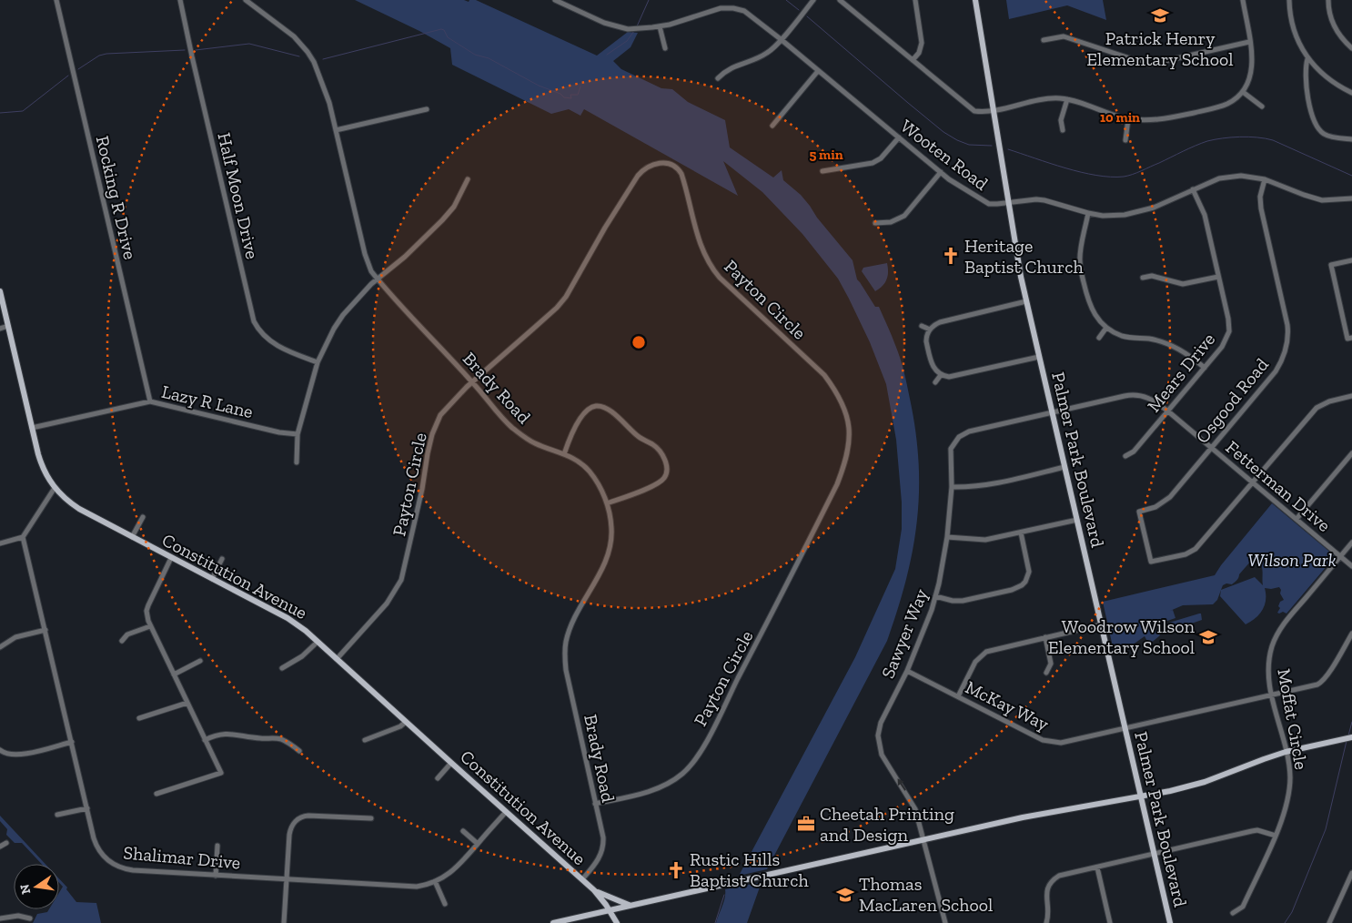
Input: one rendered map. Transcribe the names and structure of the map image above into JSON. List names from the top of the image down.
{
  "streets": {
    "main road": ["Palmer Park Boulevard", "Constitution Avenue"],
    "street": [
      "Wooten Road",
      "Half Moon Drive",
      "Rocking R Drive",
      "Payton Circle",
      "Mears Drive",
      "Brady Road",
      "Osgood Road",
      "Lazy R Lane",
      "Fetterman Drive",
      "Sawyer Way",
      "McKay Way",
      "Moffat Circle",
      "Shalimar Drive"
    ]
  },
  "crossings": [
    ["Wooten Road", "Mears Drive"],
    ["Wooten Road", "Osgood Road"],
    ["Wooten Road", "Palmer Park Boulevard"],
    ["Rocking R Drive", "Lazy R Lane"],
    ["Payton Circle", "Brady Road"],
    ["Payton Circle", "Constitution Avenue"],
    ["Mears Drive", "Fetterman Drive"],
    ["Brady Road", "Constitution Avenue"],
    ["Osgood Road", "Fetterman Drive"],
    ["Lazy R Lane", "Constitution Avenue"],
    ["Palmer Park Boulevard", "Fetterman Drive"],
    ["Palmer Park Boulevard", "Sawyer Way"],
    ["Palmer Park Boulevard", "McKay Way"],
    ["Fetterman Drive", "Sawyer Way"],
    ["Fetterman Drive", "Moffat Circle"],
    ["Constitution Avenue", "Shalimar Drive"],
    ["Sawyer Way", "McKay Way"],
    ["McKay Way", "Moffat Circle"]
  ],
  "parks": ["Wilson Park"],
  "places": {
    "school or university": ["Patrick Henry Elementary School", "Woodrow Wilson Elementary School", "Thomas MacLaren School"],
    "church": ["Heritage Baptist Church", "Rustic Hills Baptist Church"],
    "office": ["Cheetah Printing and Design"]
  },
  "north": "left",
  "rings": ["10 min", "5 min"]
}
